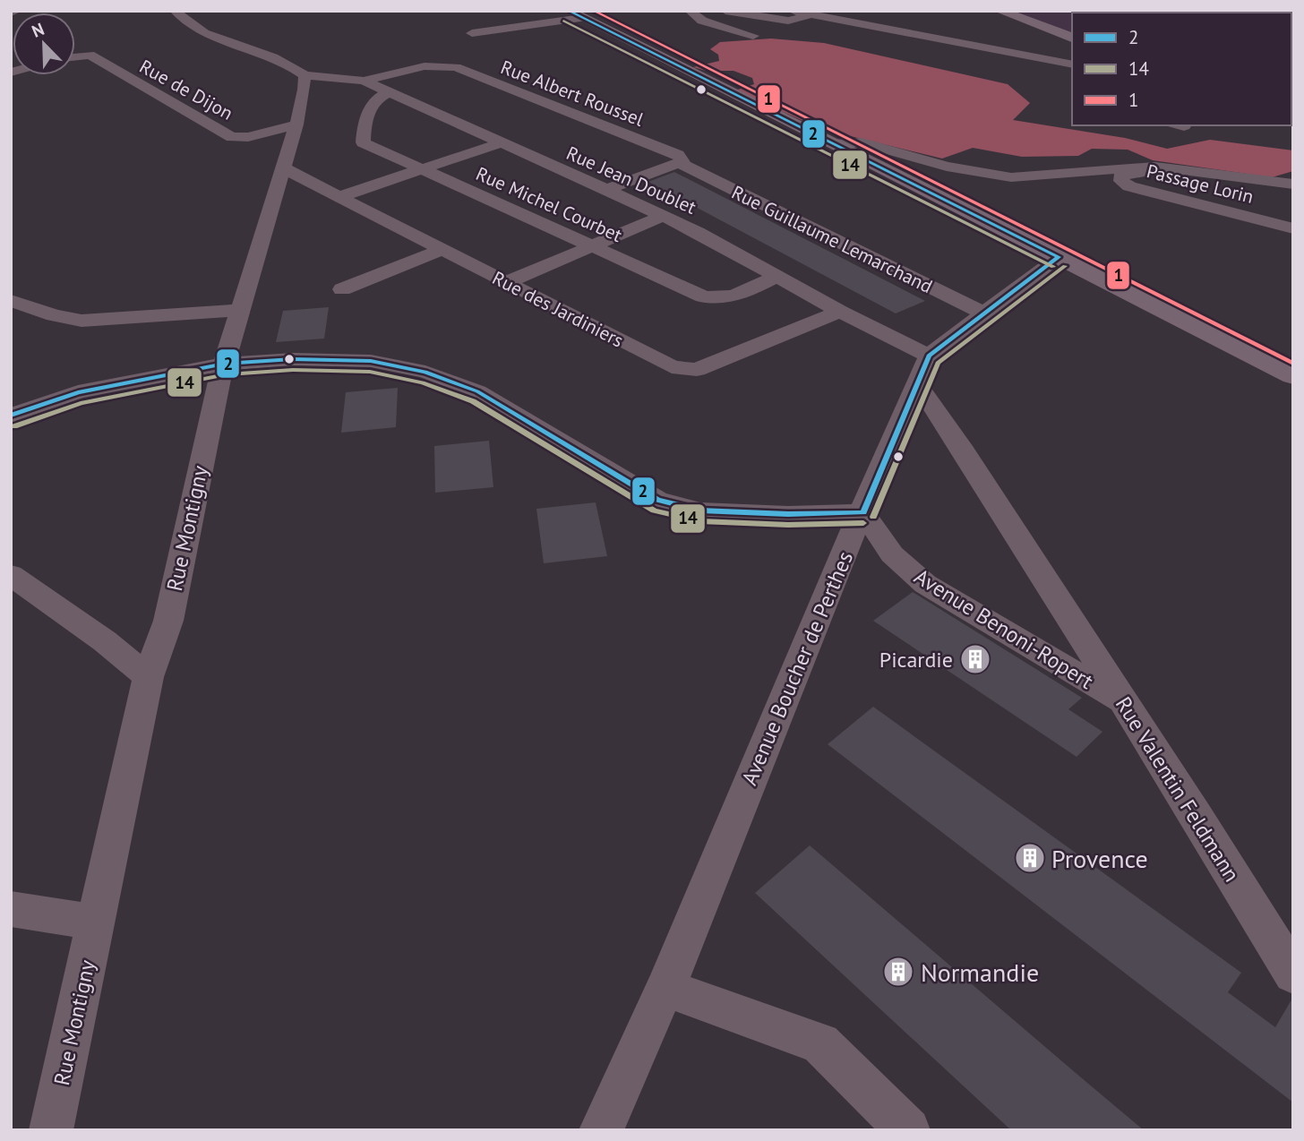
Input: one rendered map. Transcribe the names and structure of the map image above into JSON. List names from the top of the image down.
{
  "streets": {
    "street": [
      "Rue de Dijon",
      "Rue Albert Roussel",
      "Rue Jean Doublet",
      "Passage Lorin",
      "Rue Michel Courbet",
      "Rue Guillaume Lemarchand",
      "Rue des Jardiniers",
      "Rue Montigny",
      "Avenue Benoni-Ropert",
      "Avenue Boucher de Perthes",
      "Rue Valentin Feldmann"
    ]
  },
  "crossings": [
    ["Rue de Dijon", "Rue Montigny"],
    ["Rue Albert Roussel", "Rue Jean Doublet"],
    ["Rue Albert Roussel", "Rue Guillaume Lemarchand"],
    ["Rue Jean Doublet", "Rue Michel Courbet"],
    ["Rue Jean Doublet", "Rue des Jardiniers"],
    ["Rue Jean Doublet", "Rue Montigny"],
    ["Rue Jean Doublet", "Avenue Boucher de Perthes"],
    ["Rue Jean Doublet", "Rue Valentin Feldmann"],
    ["Rue des Jardiniers", "Rue Montigny"],
    ["Avenue Benoni-Ropert", "Avenue Boucher de Perthes"],
    ["Avenue Benoni-Ropert", "Rue Valentin Feldmann"],
    ["Avenue Boucher de Perthes", "Rue Valentin Feldmann"]
  ],
  "places": {
    "building": ["Picardie", "Provence", "Normandie"]
  },
  "lines": ["transit line 2", "transit line 1", "transit line 14"],
  "legend": ["2", "14", "1"],
  "north": "top left"
}
